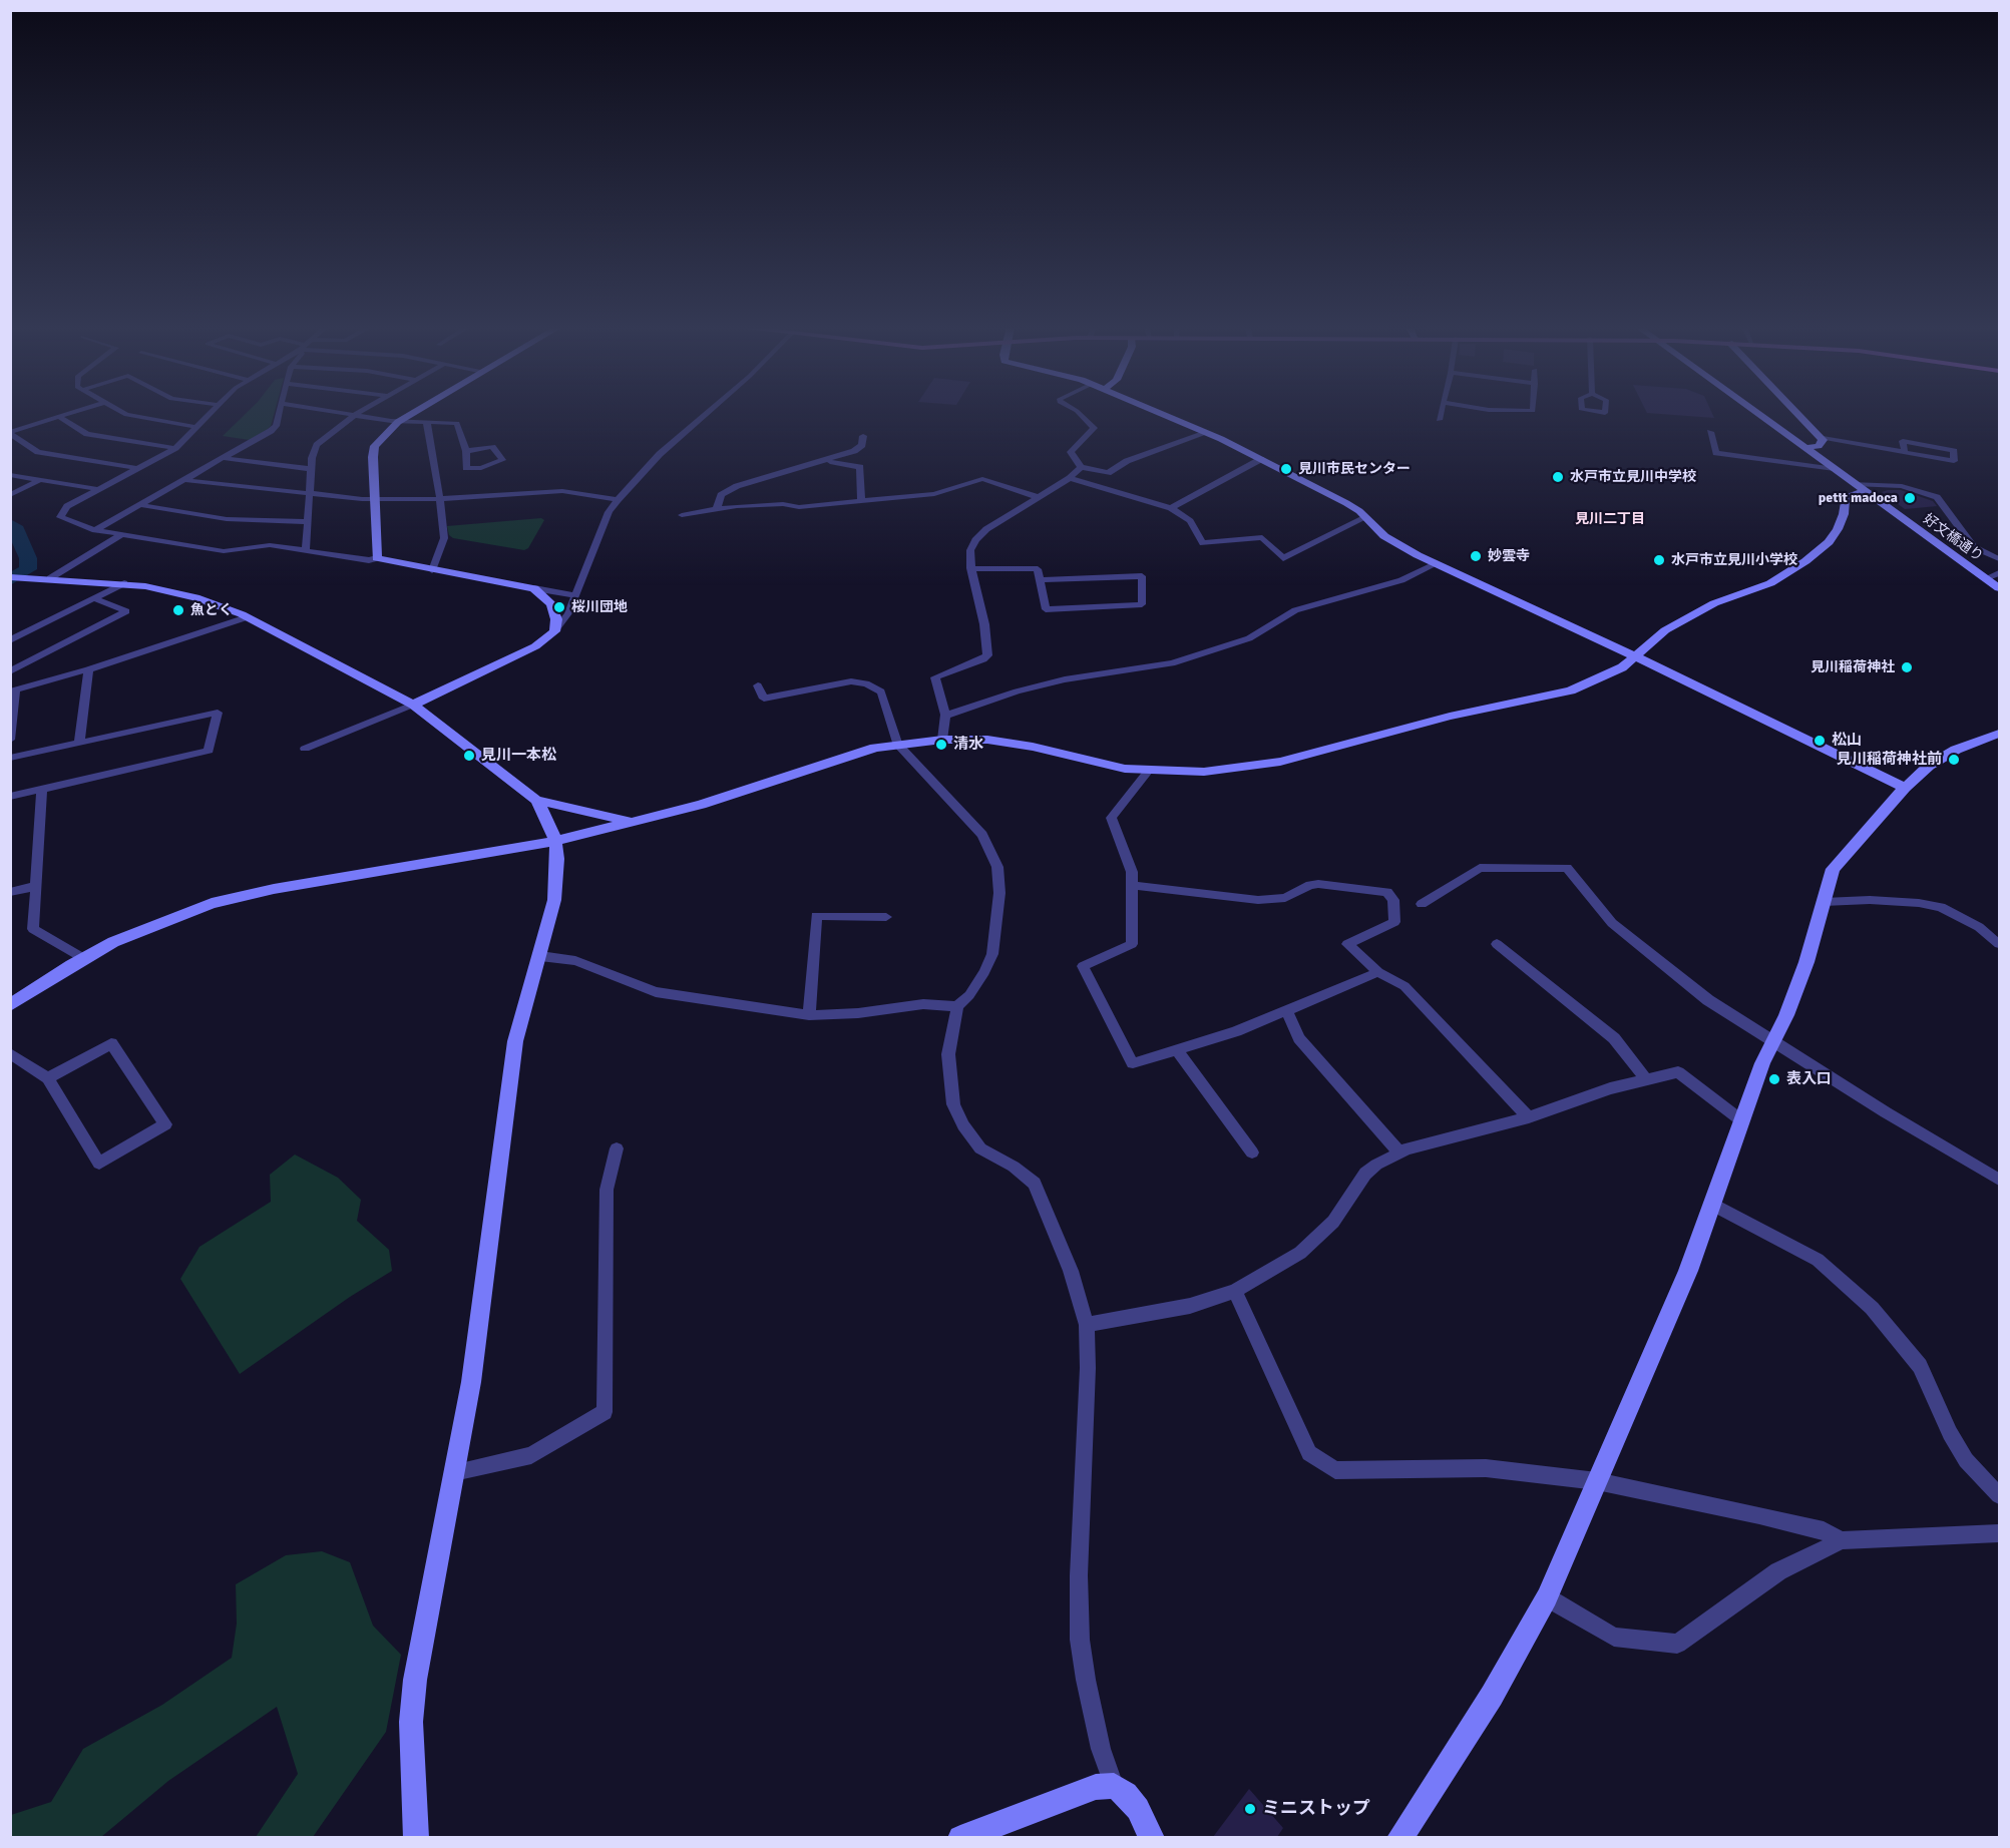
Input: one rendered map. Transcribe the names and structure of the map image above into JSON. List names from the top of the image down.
{
  "streets": {
    "street": ["好文橋通り"]
  },
  "districts": ["見川二丁目"],
  "places": [
    "見川市民センター",
    "水戸市立見川中学校",
    "petit madoca",
    "妙雲寺",
    "水戸市立見川小学校",
    "桜川団地",
    "魚とく",
    "見川稲荷神社",
    "松山",
    "清水",
    "見川一本松",
    "見川稲荷神社前",
    "表入口",
    "ミニストップ"
  ]
}
